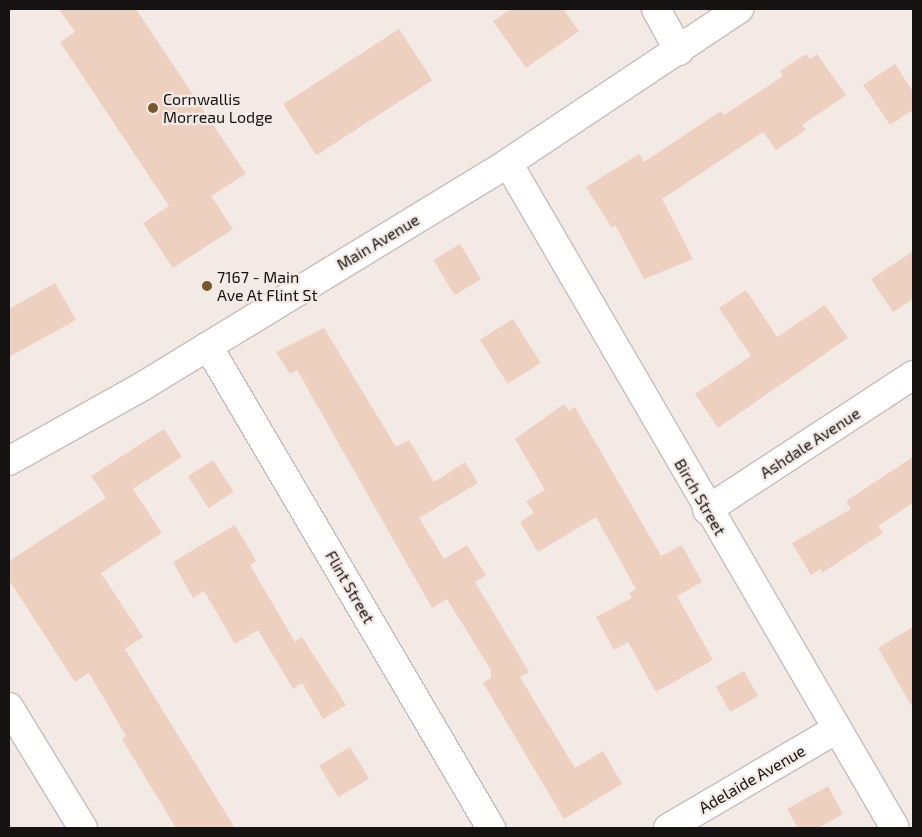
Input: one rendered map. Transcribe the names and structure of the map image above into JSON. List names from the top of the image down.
{
  "streets": {
    "street": [
      "Main Avenue",
      "Ashdale Avenue",
      "Birch Street",
      "Flint Street",
      "Adelaide Avenue"
    ]
  },
  "crossings": [
    ["Main Avenue", "Birch Street"],
    ["Main Avenue", "Flint Street"],
    ["Ashdale Avenue", "Birch Street"],
    ["Birch Street", "Adelaide Avenue"]
  ],
  "places": ["Cornwallis Morreau Lodge", "7167 - Main Ave At Flint St"]
}
